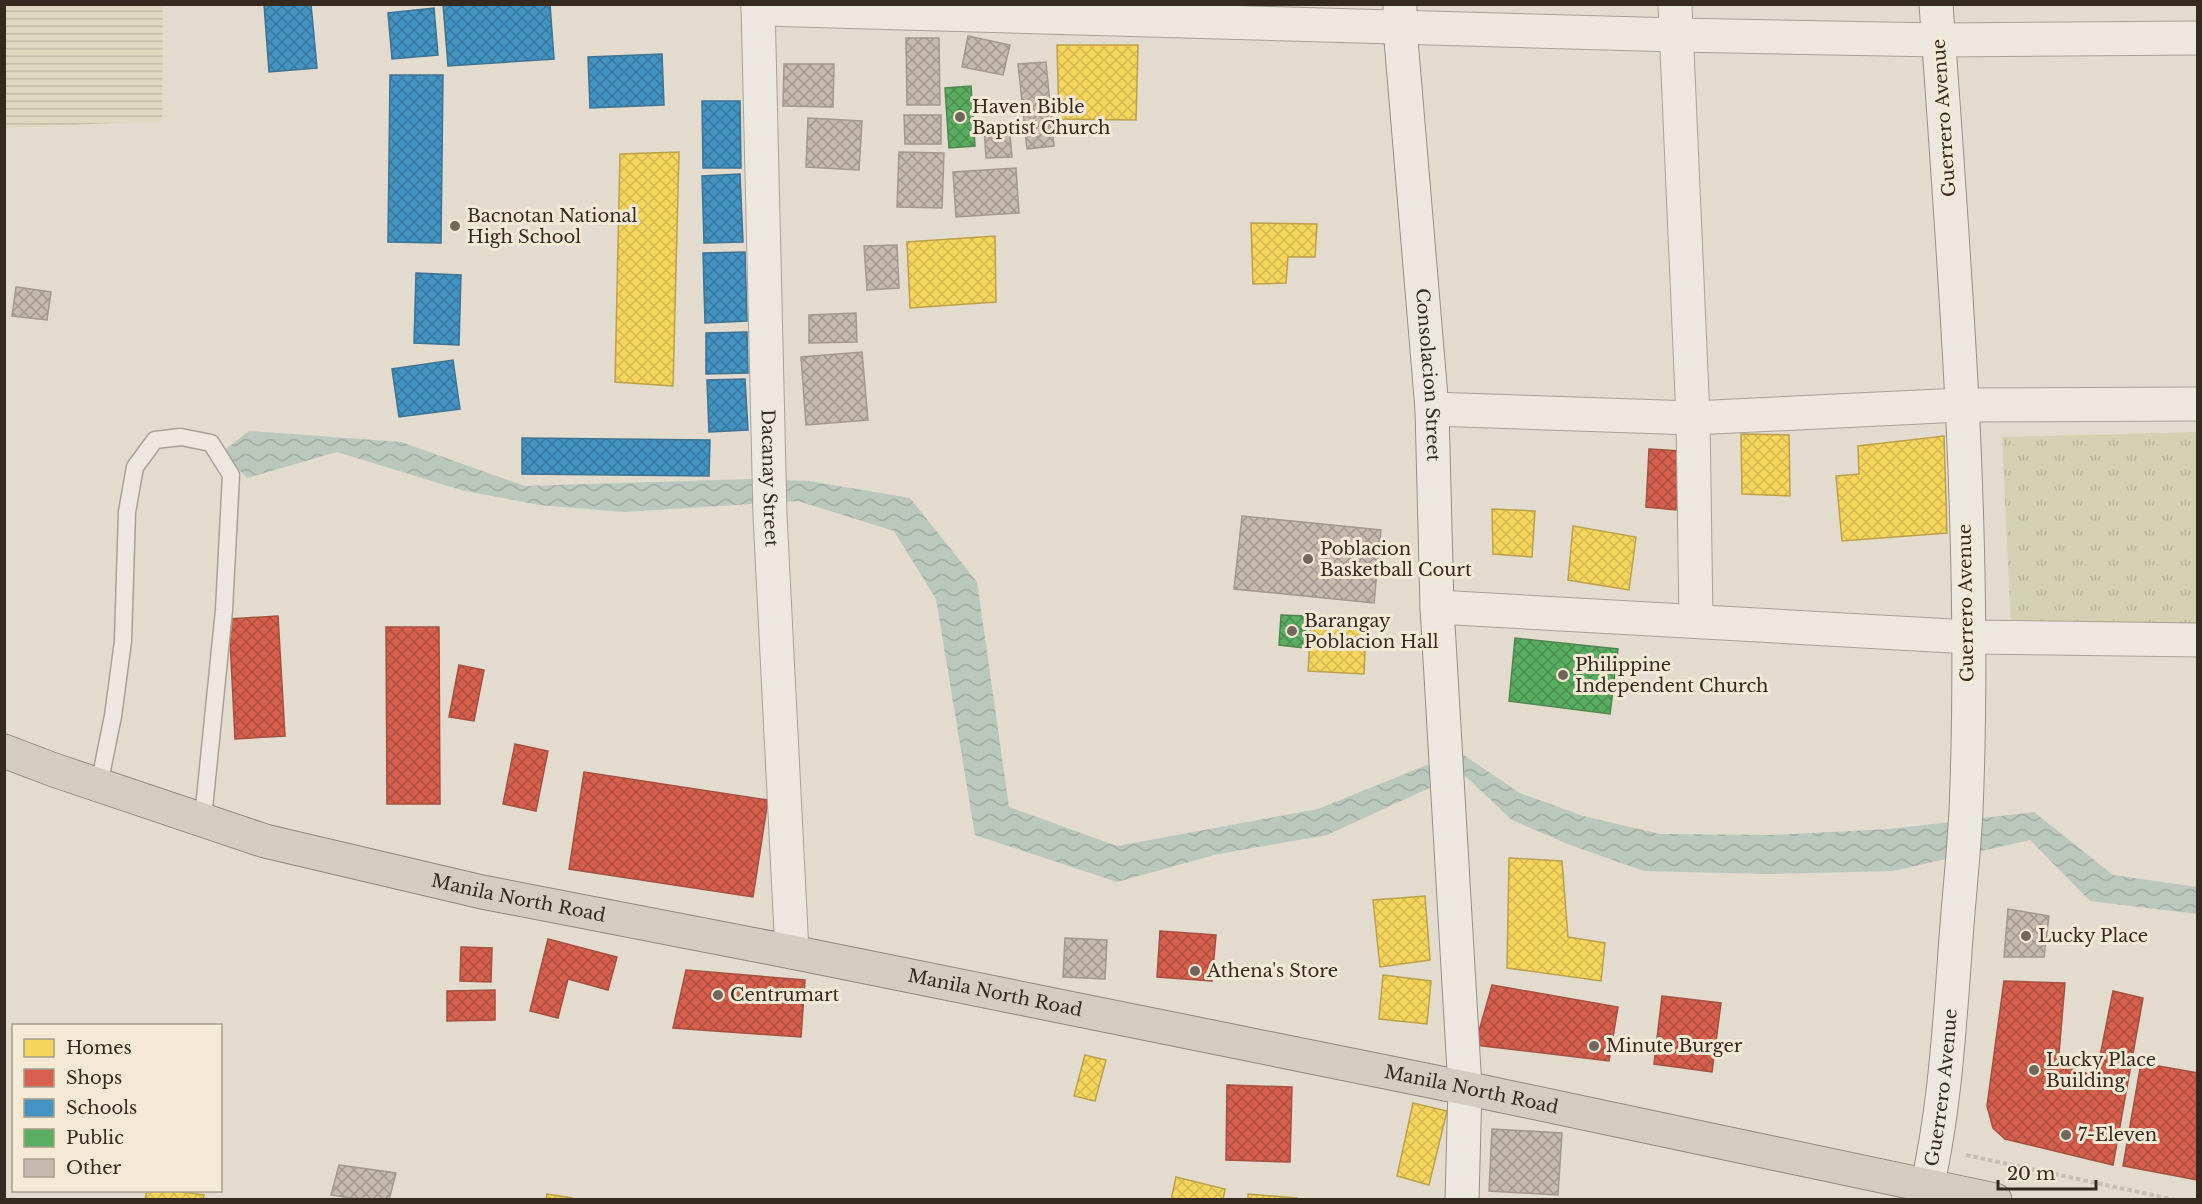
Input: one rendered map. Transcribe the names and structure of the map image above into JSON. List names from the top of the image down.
{
  "streets": {
    "highway": ["Manila North Road"],
    "street": ["Guerrero Avenue", "Consolacion Street", "Dacanay Street"]
  },
  "crossings": [
    ["Guerrero Avenue", "Manila North Road"],
    ["Consolacion Street", "Manila North Road"],
    ["Dacanay Street", "Manila North Road"]
  ],
  "places": [
    "Haven Bible Baptist Church",
    "Bacnotan National High School",
    "Poblacion Basketball Court",
    "Barangay Poblacion Hall",
    "Philippine Independent Church",
    "Lucky Place",
    "Athena's Store",
    "Centrumart",
    "Minute Burger",
    "Lucky Place Building",
    "7-Eleven"
  ],
  "legend": [
    "Homes",
    "Shops",
    "Schools",
    "Public",
    "Other"
  ],
  "scale_bar": "20 m"
}
